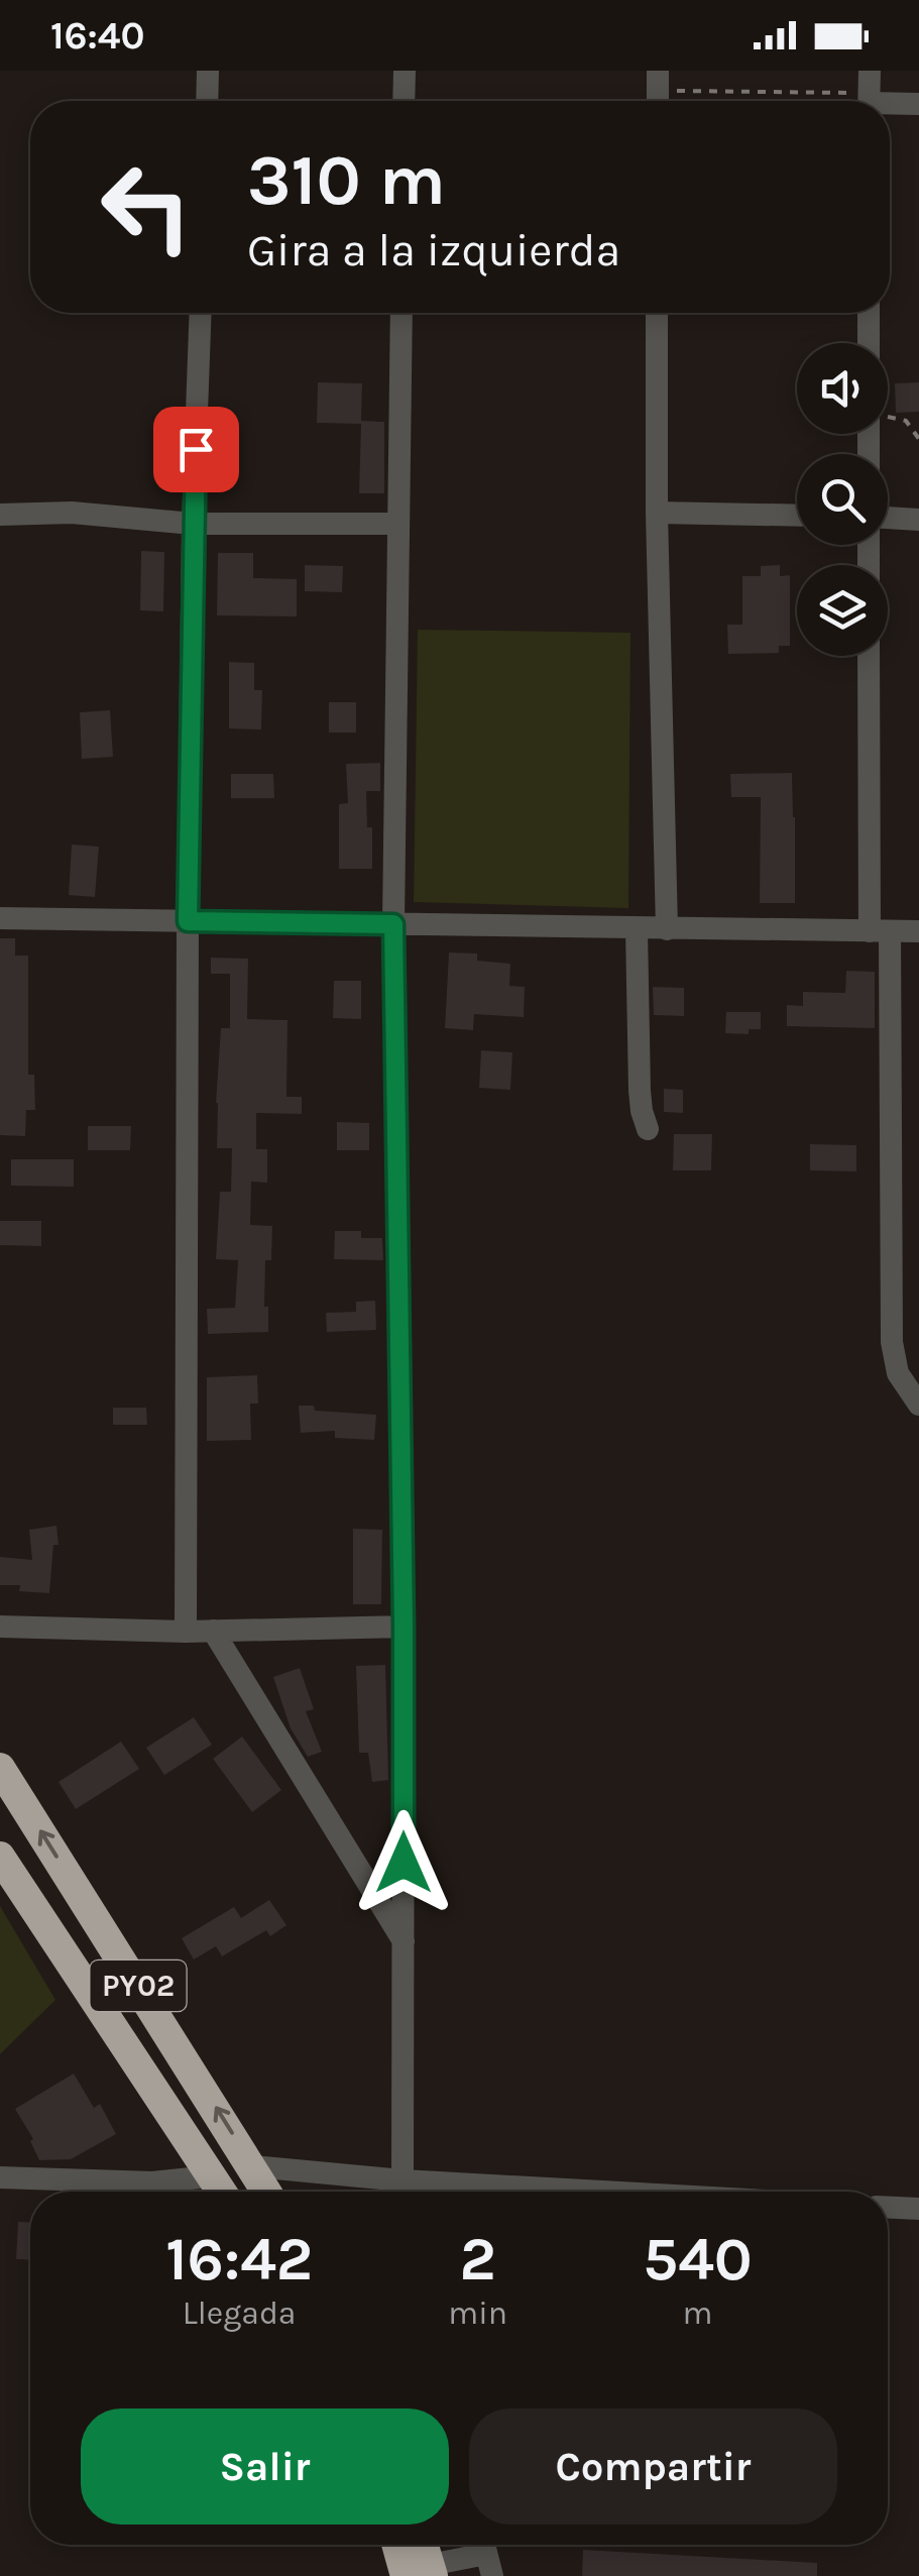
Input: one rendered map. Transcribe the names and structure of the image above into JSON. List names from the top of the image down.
{
  "streets": {
    "highway": ["PY02"]
  },
  "page": {
    "status": "16:40",
    "turn": ["310 m", "Gira a la izquierda"],
    "eta": [
      "16:42",
      "Llegada",
      "2",
      "min",
      "540",
      "m"
    ],
    "buttons": ["Salir", "Compartir"]
  }
}
